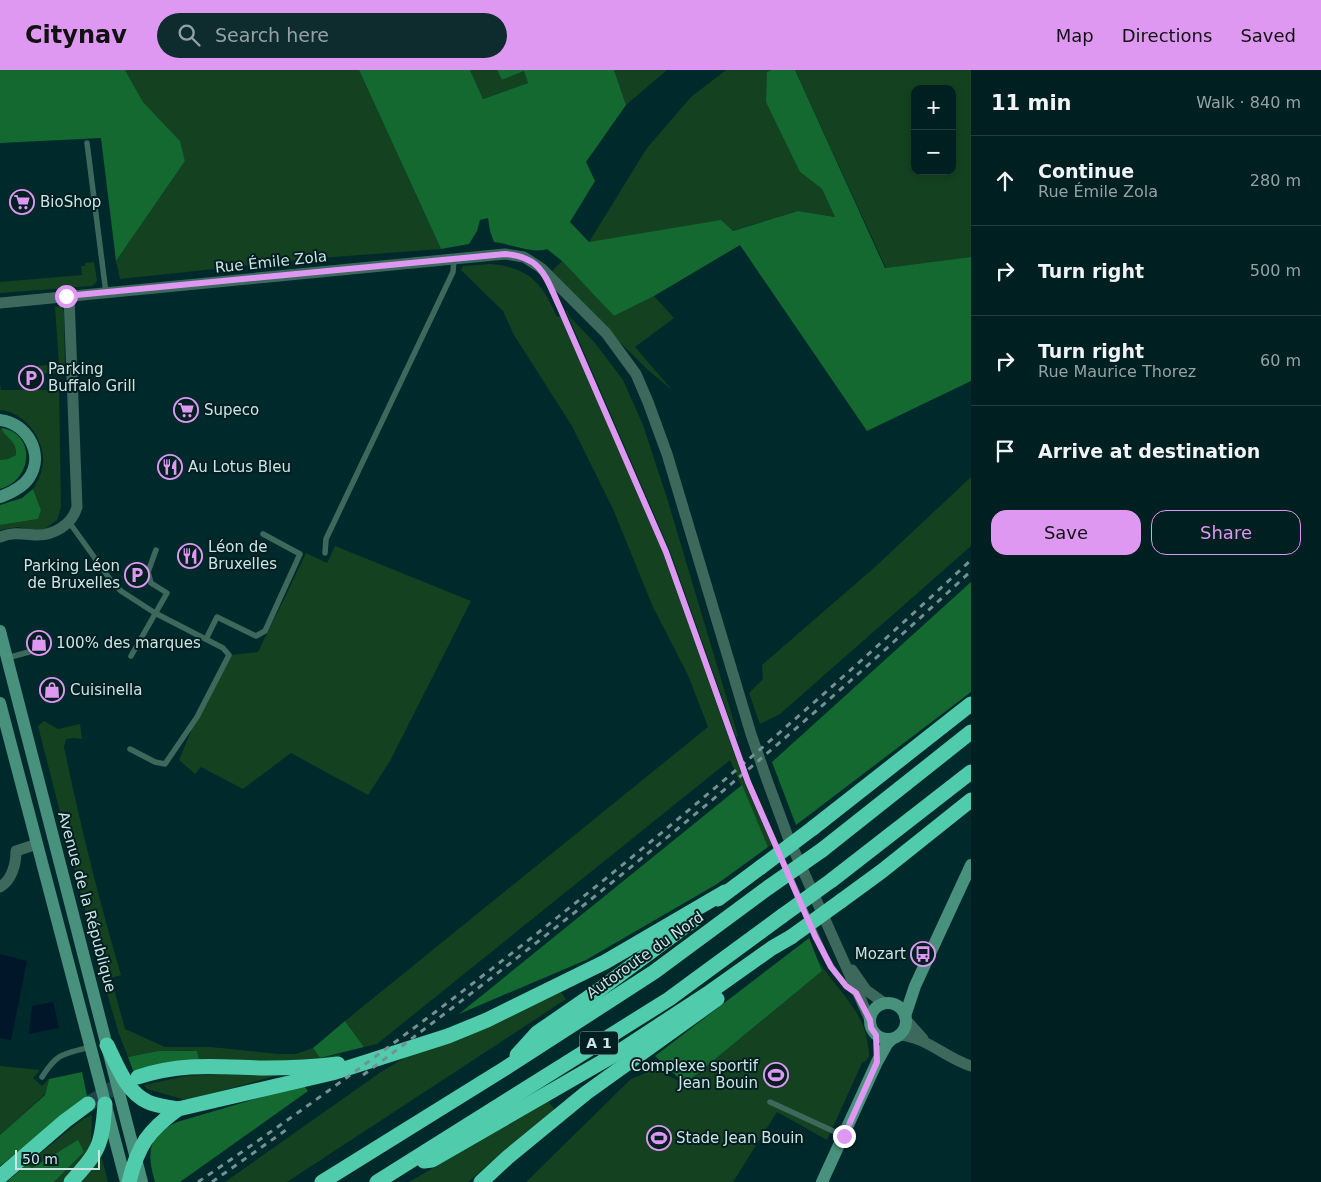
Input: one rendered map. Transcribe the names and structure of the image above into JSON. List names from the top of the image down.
{
  "streets": {
    "highway": ["Autoroute du Nord", "A 1"],
    "main road": ["Avenue de la République"],
    "street": ["Rue Émile Zola"]
  },
  "places": {
    "supermarket": ["BioShop", "Supeco"],
    "parking": ["Parking Buffalo Grill", "Parking Léon de Bruxelles"],
    "restaurant": ["Au Lotus Bleu", "Léon de Bruxelles"],
    "shop": ["100% des marques", "Cuisinella"],
    "bus stop": ["Mozart"],
    "sports": ["Complexe sportif Jean Bouin", "Stade Jean Bouin"]
  },
  "scale_bar": "50 m",
  "page": {
    "header": "Citynav",
    "search": "Search here",
    "nav": ["Map", "Directions", "Saved"],
    "heading": ["11 min", "Walk · 840 m"],
    "map_buttons": ["+", "−"],
    "list": [
      ["Continue", "Rue Émile Zola", "280 m"],
      ["Turn right", "500 m"],
      ["Turn right", "Rue Maurice Thorez", "60 m"],
      "Arrive at destination"
    ],
    "buttons": ["Save", "Share"],
    "scale": "50 m"
  }
}
